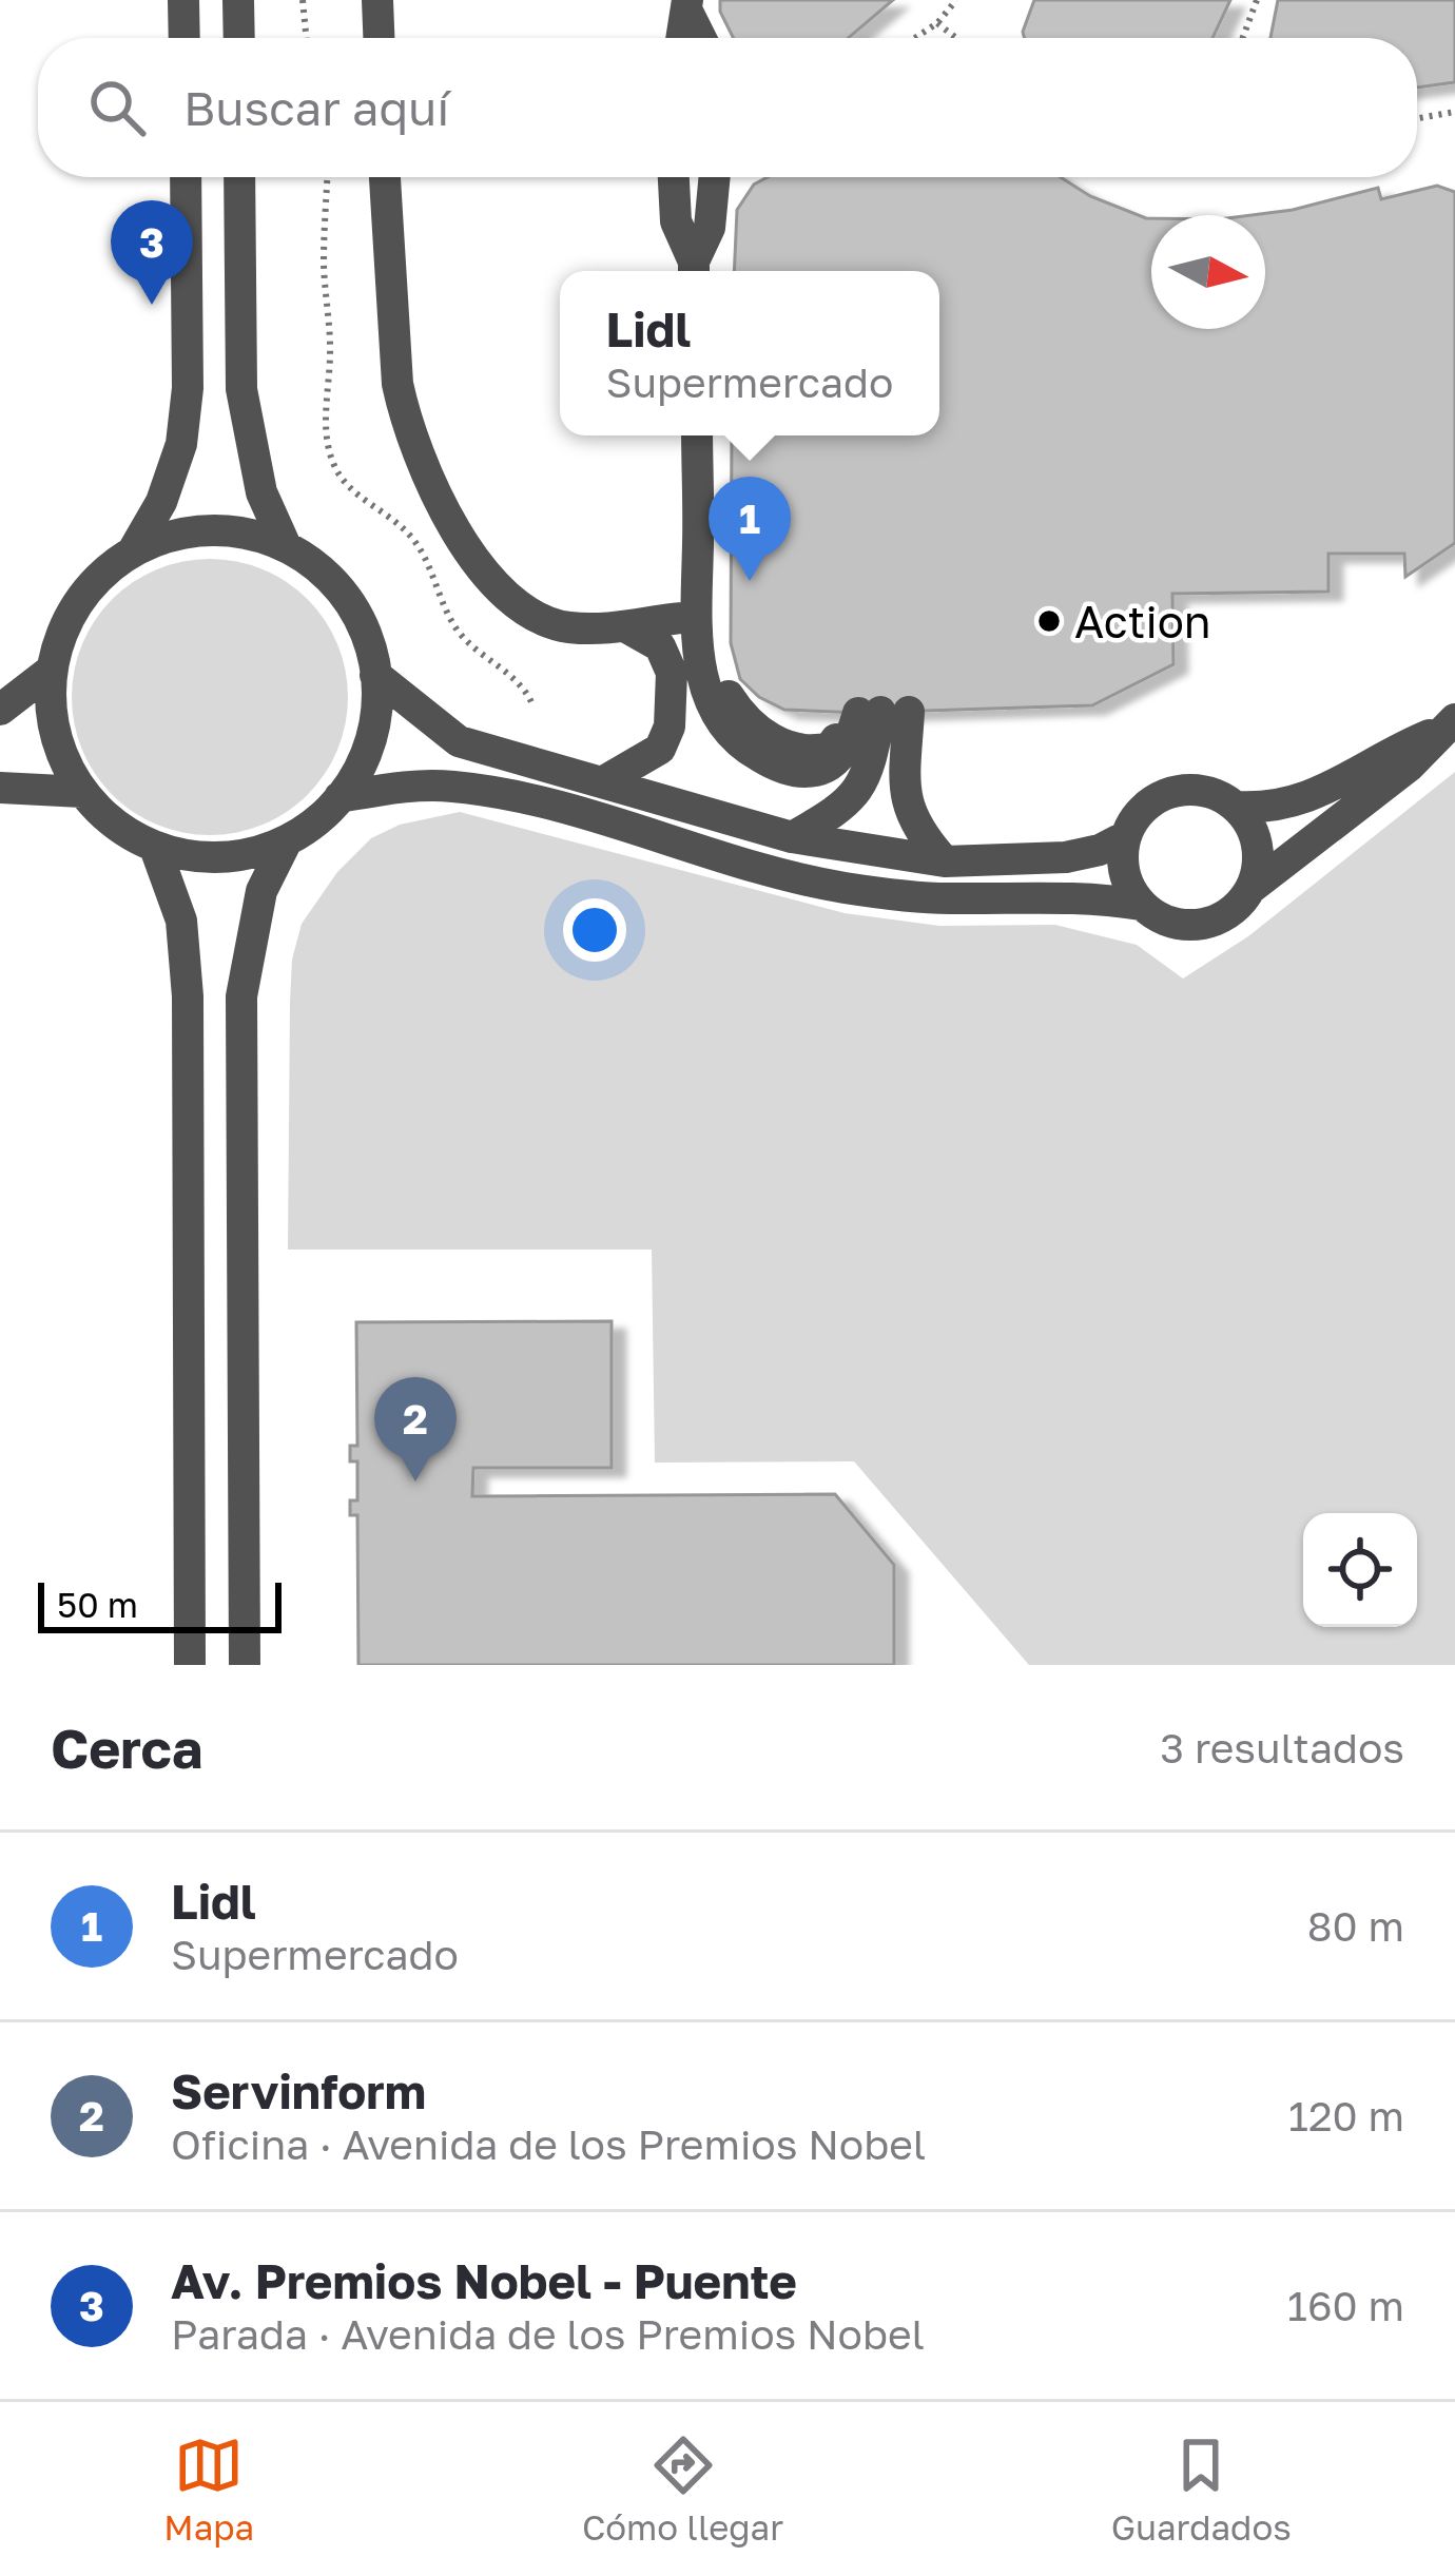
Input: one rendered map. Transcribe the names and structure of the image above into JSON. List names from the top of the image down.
{
  "places": ["Action"],
  "scale_bar": "50 m",
  "north": "right",
  "page": {
    "search": "Buscar aquí",
    "pins": ["3", "1", "2"],
    "popup": ["Lidl", "Supermercado"],
    "scale": "50 m",
    "heading": ["Cerca", "3 resultados"],
    "list": [
      {
        "mark": "1",
        "name": "Lidl",
        "note": "Supermercado",
        "value": "80 m"
      },
      {
        "mark": "2",
        "name": "Servinform",
        "note": "Oficina · Avenida de los Premios Nobel",
        "value": "120 m"
      },
      {
        "mark": "3",
        "name": "Av. Premios Nobel - Puente",
        "note": "Parada · Avenida de los Premios Nobel",
        "value": "160 m"
      }
    ],
    "nav": ["Mapa", "Cómo llegar", "Guardados"]
  }
}
